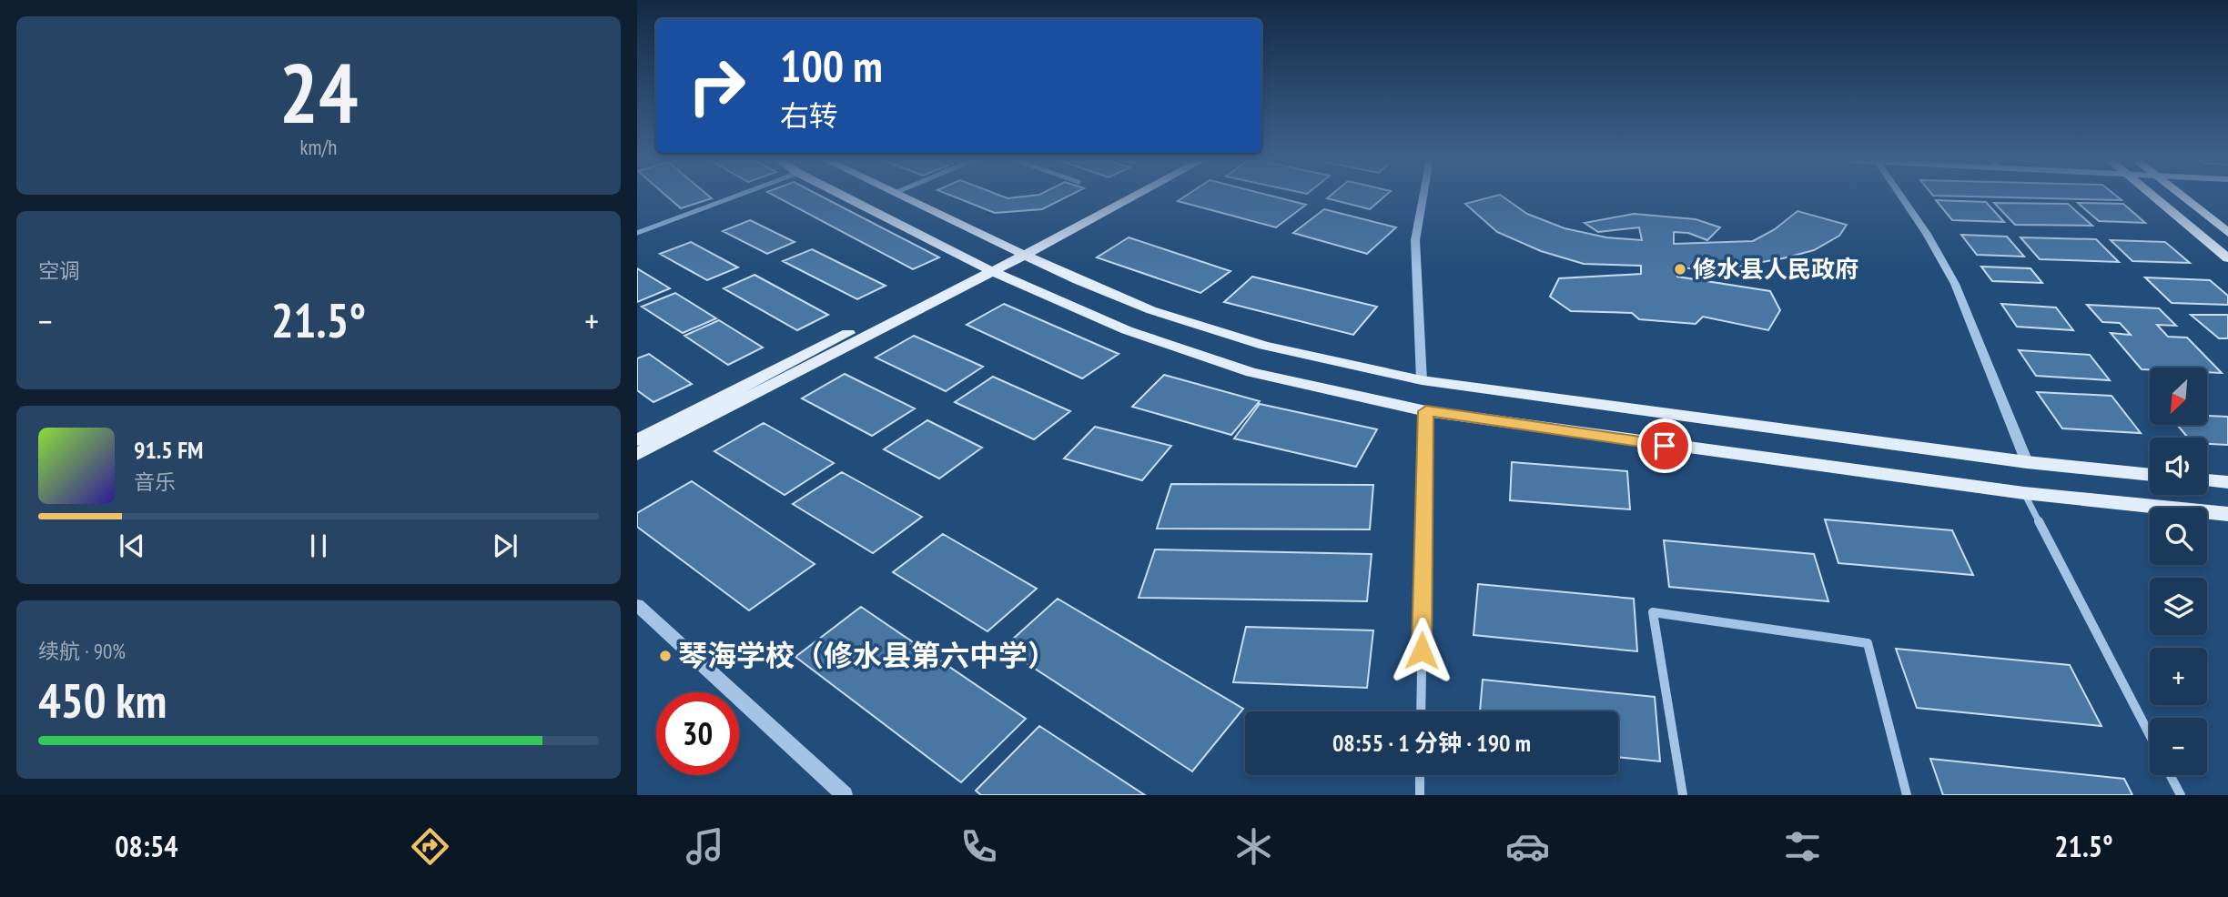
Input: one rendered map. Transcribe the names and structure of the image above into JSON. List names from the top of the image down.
{
  "places": ["修水县人民政府", "琴海学校（修水县第六中学）"],
  "north": "bottom left",
  "page": {
    "tile": [
      ["24", "km/h"],
      "空调",
      ["续航 · 90%", "450 km"]
    ],
    "turn": ["100 m", "右转"],
    "heat": ["−", "21.5°", "+"],
    "map_buttons": ["+", "−"],
    "song": ["91.5 FM", "音乐"],
    "limit": "30",
    "trip": "08:55 · 1 分钟 · 190 m",
    "tabs": ["08:54", "21.5°"]
  }
}
